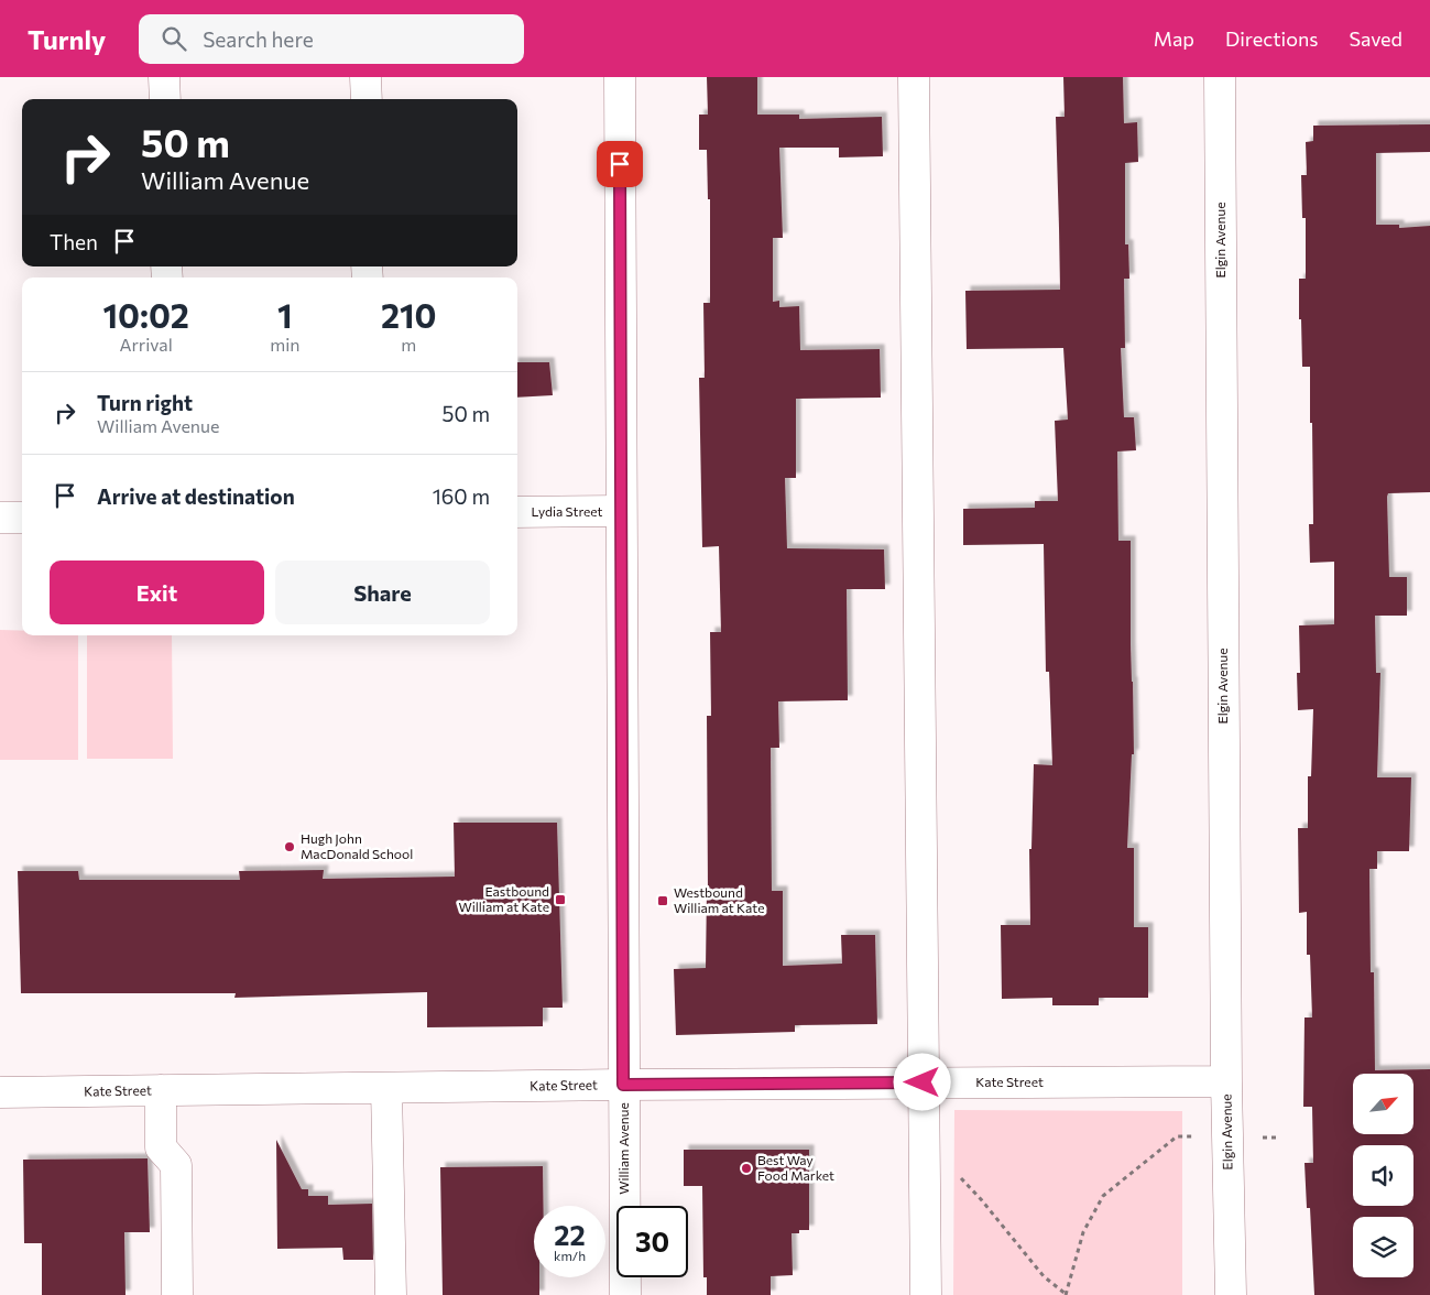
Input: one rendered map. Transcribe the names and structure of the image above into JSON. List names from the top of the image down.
{
  "streets": {
    "street": [
      "Elgin Avenue",
      "Lydia Street",
      "Kate Street",
      "William Avenue"
    ]
  },
  "crossings": [
    ["Elgin Avenue", "Kate Street"],
    ["Lydia Street", "William Avenue"],
    ["Kate Street", "William Avenue"]
  ],
  "places": {
    "other": ["Hugh John MacDonald School", "Best Way Food Market"],
    "transit": ["Eastbound William at Kate", "Westbound William at Kate"]
  },
  "north": "top right",
  "page": {
    "header": "Turnly",
    "search": "Search here",
    "nav": ["Map", "Directions", "Saved"],
    "turn": ["50 m", "William Avenue"],
    "then": "Then",
    "eta": [
      "10:02",
      "Arrival",
      "1",
      "min",
      "210",
      "m"
    ],
    "list": [
      {
        "name": "Turn right",
        "note": "William Avenue",
        "value": "50 m"
      },
      {
        "name": "Arrive at destination",
        "value": "160 m"
      }
    ],
    "buttons": ["Exit", "Share"],
    "speed": "22 km/h",
    "limit": "30"
  }
}
